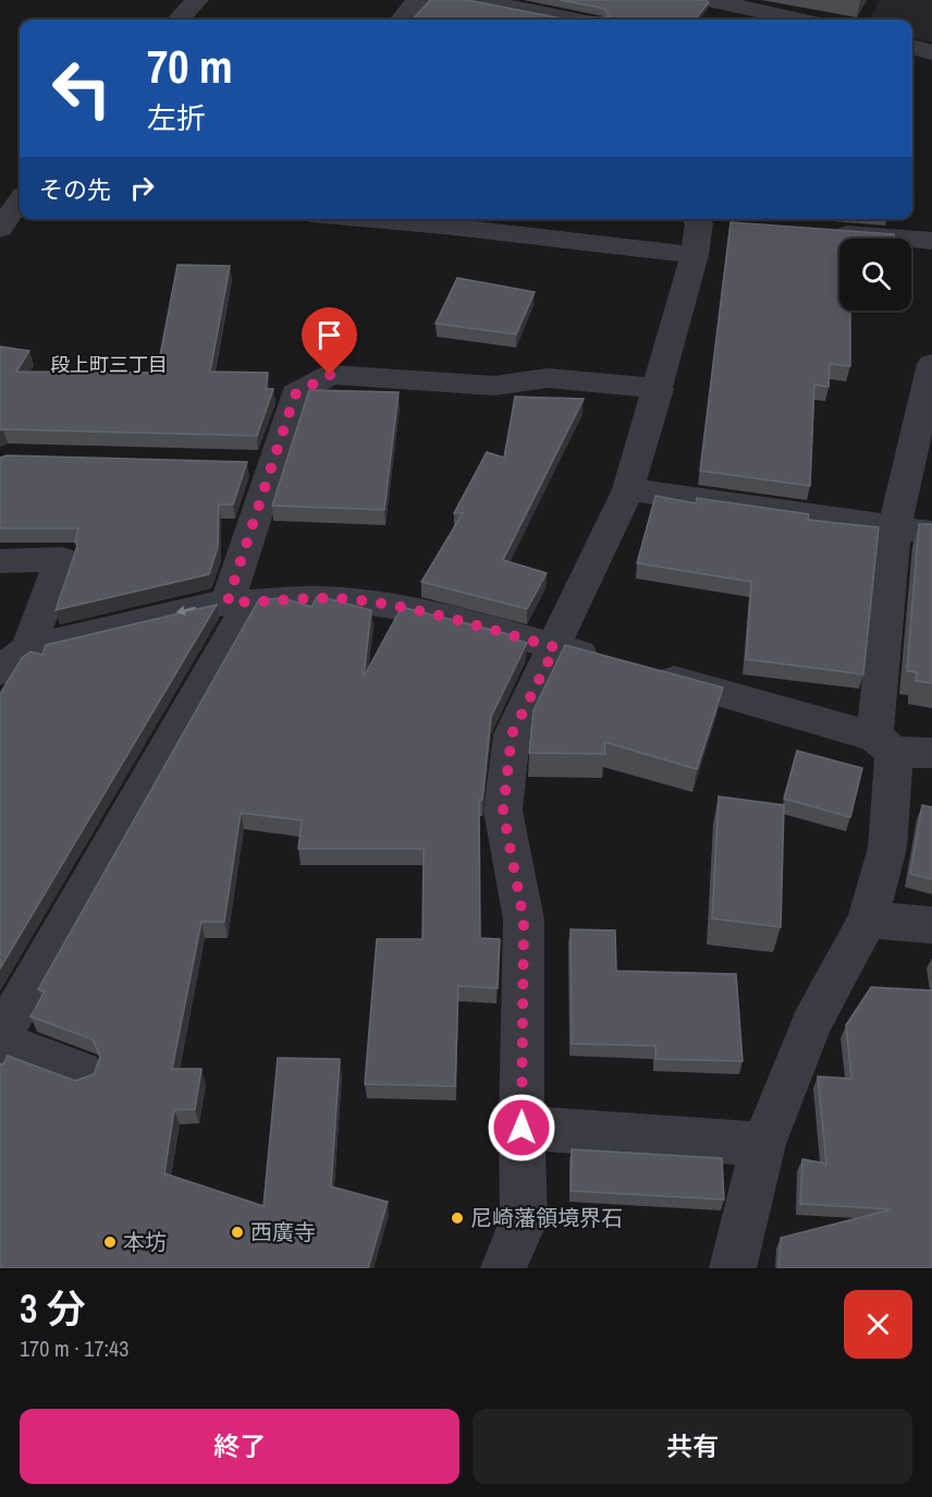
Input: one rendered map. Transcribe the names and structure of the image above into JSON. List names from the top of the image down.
{
  "districts": ["段上町三丁目"],
  "places": ["尼崎藩領境界石", "西廣寺", "本坊"],
  "page": {
    "turn": ["70 m", "左折"],
    "then": "その先",
    "heading": ["3 分", "170 m · 17:43"],
    "buttons": ["終了", "共有"]
  }
}
